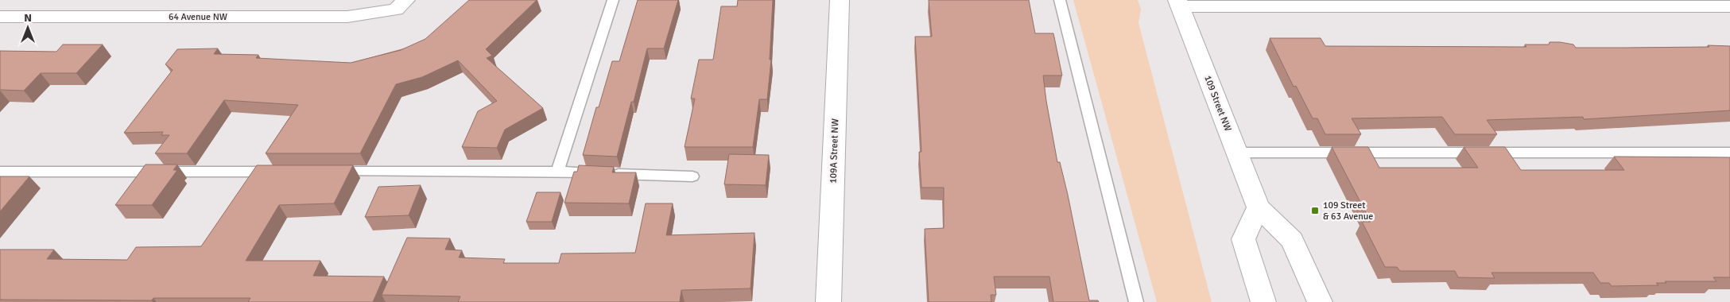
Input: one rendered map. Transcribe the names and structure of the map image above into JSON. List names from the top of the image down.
{
  "streets": {
    "street": ["64 Avenue NW", "109 Street NW", "109A Street NW"]
  },
  "places": {
    "transit": ["109 Street & 63 Avenue"]
  },
  "north": "top"
}
